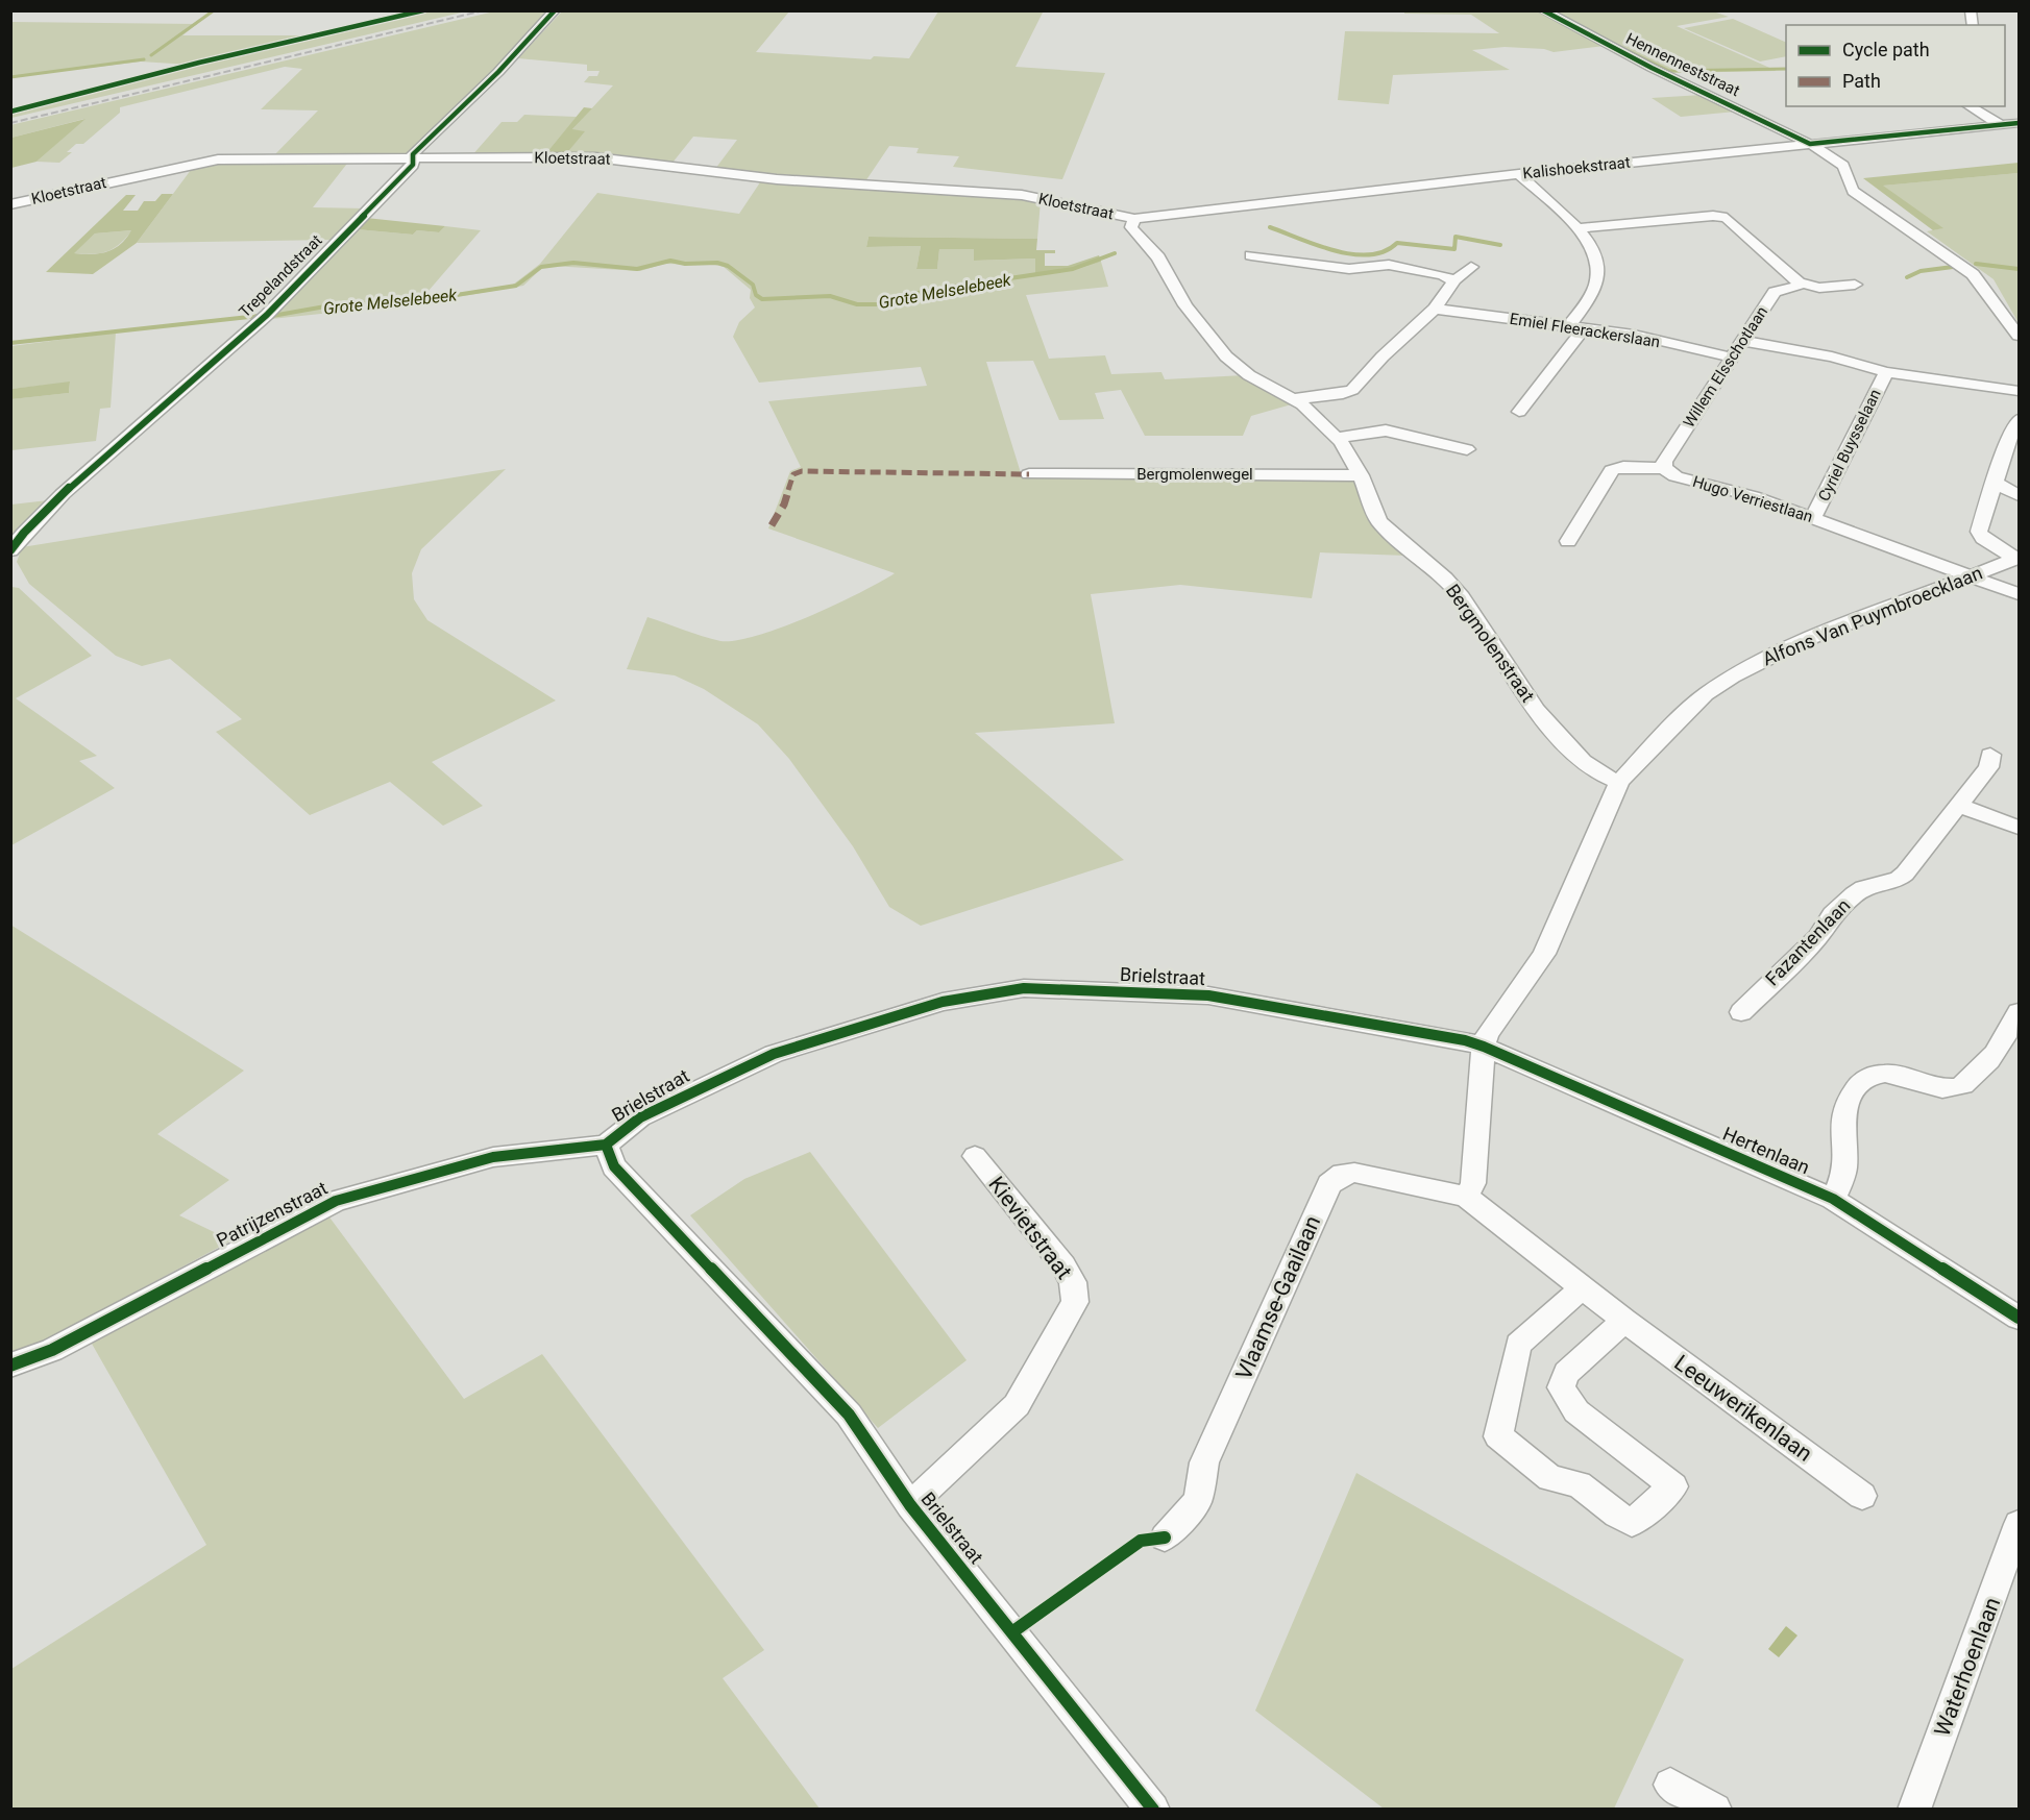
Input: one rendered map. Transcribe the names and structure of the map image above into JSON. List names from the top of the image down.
{
  "streets": {
    "street": [
      "Hennenneststraat",
      "Kloetstraat",
      "Kalishoekstraat",
      "Trepelandstraat",
      "Emiel Fleerackerslaan",
      "Willem Elsschotlaan",
      "Cyriel Buysselaan",
      "Bergmolenwegel",
      "Hugo Verriestlaan",
      "Alfons Van Puymbroecklaan",
      "Bergmolenstraat",
      "Fazantenlaan",
      "Brielstraat",
      "Hertenlaan",
      "Patrijzenstraat",
      "Kievietstraat",
      "Vlaamse-Gaailaan",
      "Leeuwerikenlaan",
      "Waterhoenlaan"
    ]
  },
  "crossings": [
    ["Hennenneststraat", "Kalishoekstraat"],
    ["Kloetstraat", "Kalishoekstraat"],
    ["Kloetstraat", "Trepelandstraat"],
    ["Kloetstraat", "Bergmolenstraat"],
    ["Kalishoekstraat", "Bergmolenstraat"],
    ["Emiel Fleerackerslaan", "Willem Elsschotlaan"],
    ["Willem Elsschotlaan", "Cyriel Buysselaan"],
    ["Willem Elsschotlaan", "Hugo Verriestlaan"],
    ["Cyriel Buysselaan", "Hugo Verriestlaan"],
    ["Bergmolenwegel", "Bergmolenstraat"],
    ["Hugo Verriestlaan", "Alfons Van Puymbroecklaan"],
    ["Alfons Van Puymbroecklaan", "Bergmolenstraat"],
    ["Brielstraat", "Hertenlaan"],
    ["Brielstraat", "Patrijzenstraat"],
    ["Brielstraat", "Kievietstraat"],
    ["Vlaamse-Gaailaan", "Leeuwerikenlaan"]
  ],
  "water": ["Grote Melselebeek"],
  "legend": ["Cycle path", "Path"]
}
